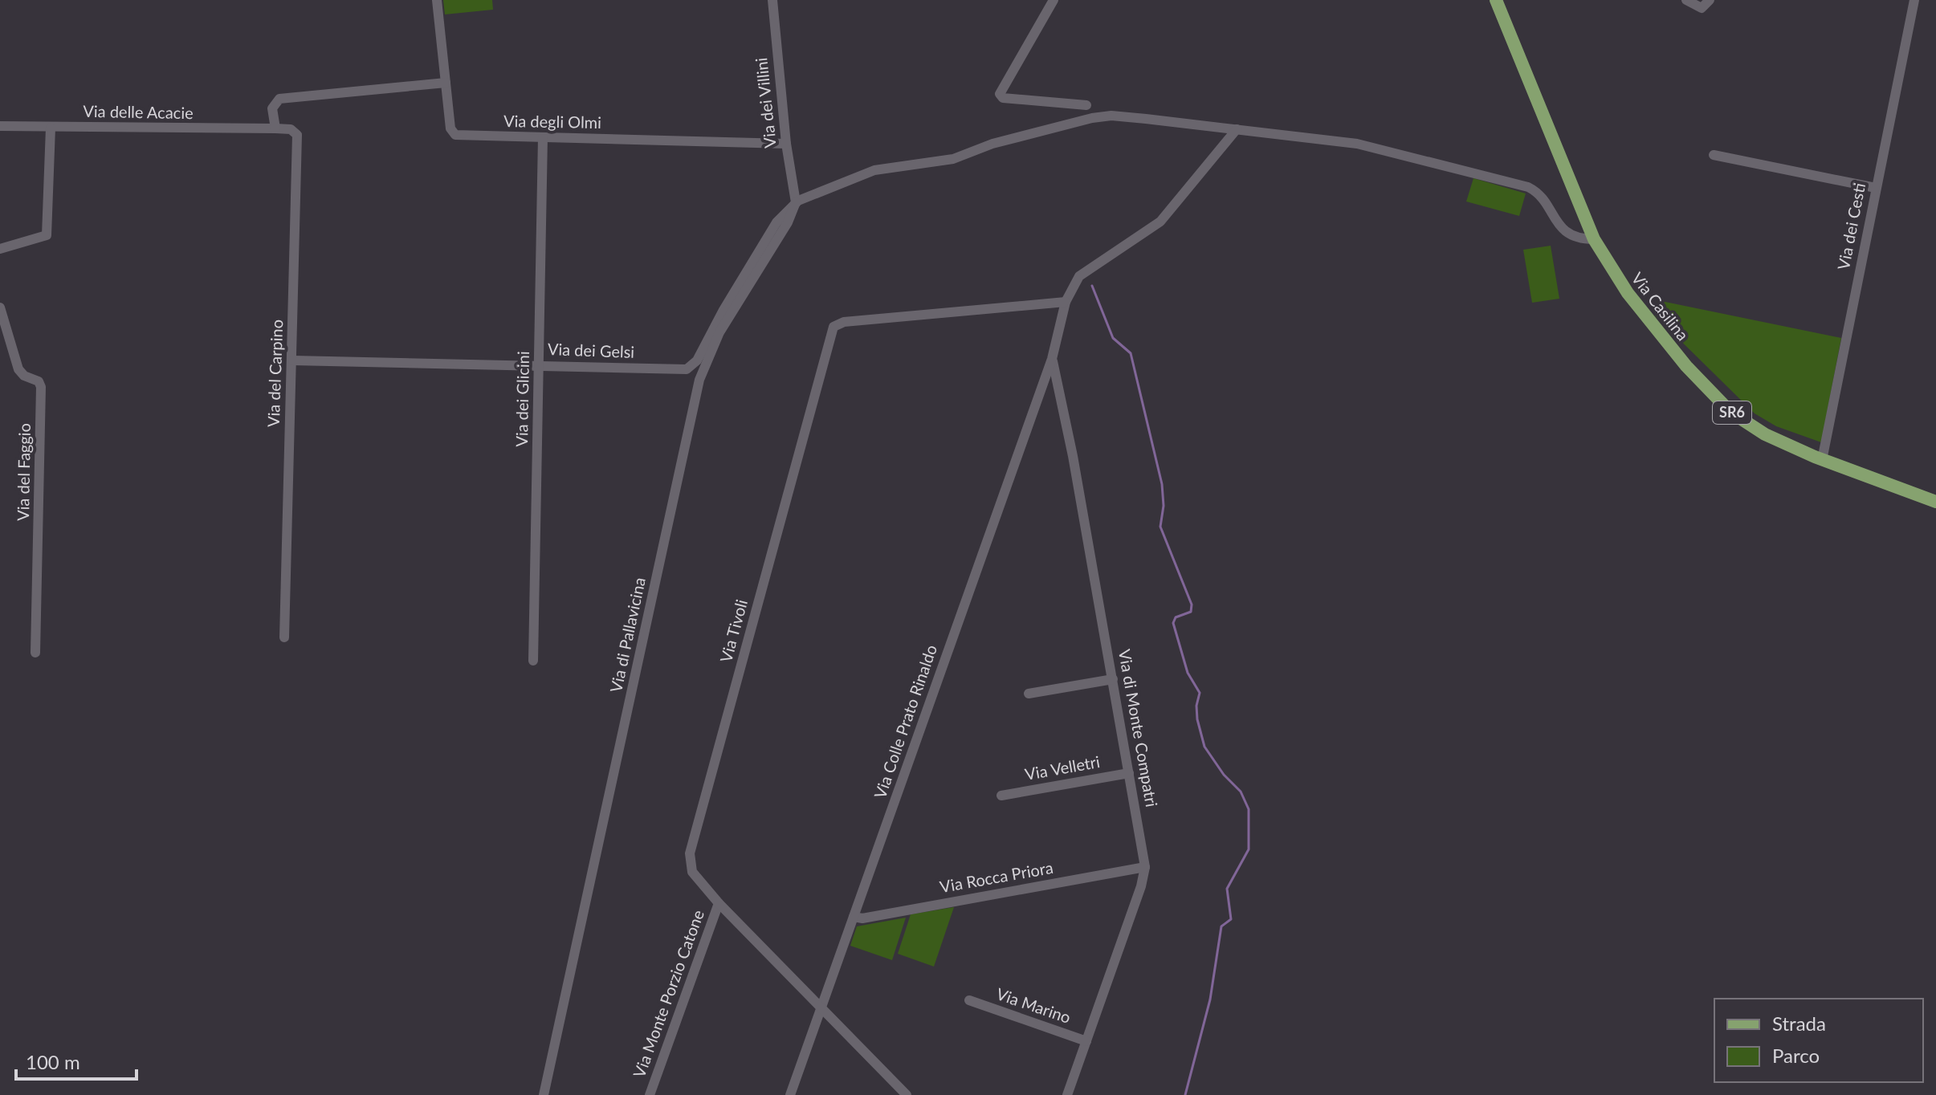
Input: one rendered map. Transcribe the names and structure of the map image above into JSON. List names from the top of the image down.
{
  "streets": {
    "main road": ["Via Casilina", "SR6"],
    "street": [
      "Via dei Villini",
      "Via delle Acacie",
      "Via degli Olmi",
      "Via dei Cesti",
      "Via dei Gelsi",
      "Via del Carpino",
      "Via dei Glicini",
      "Via del Faggio",
      "Via Tivoli",
      "Via di Pallavicina",
      "Via Colle Prato Rinaldo",
      "Via di Monte Compatri",
      "Via Velletri",
      "Via Rocca Priora",
      "Via Monte Porzio Catone",
      "Via Marino"
    ]
  },
  "crossings": [
    ["Via dei Villini", "Via degli Olmi"],
    ["Via dei Villini", "Via dei Gelsi"],
    ["Via dei Villini", "Via di Pallavicina"],
    ["Via delle Acacie", "Via del Carpino"],
    ["Via degli Olmi", "Via dei Glicini"],
    ["Via dei Cesti", "Via Casilina"],
    ["Via dei Gelsi", "Via del Carpino"],
    ["Via dei Gelsi", "Via dei Glicini"],
    ["Via dei Gelsi", "Via di Pallavicina"],
    ["Via Tivoli", "Via Colle Prato Rinaldo"],
    ["Via Tivoli", "Via Monte Porzio Catone"],
    ["Via Colle Prato Rinaldo", "Via di Monte Compatri"],
    ["Via Colle Prato Rinaldo", "Via Rocca Priora"],
    ["Via di Monte Compatri", "Via Velletri"],
    ["Via di Monte Compatri", "Via Rocca Priora"],
    ["Via di Monte Compatri", "Via Marino"]
  ],
  "legend": ["Strada", "Parco"],
  "scale_bar": "100 m"
}
